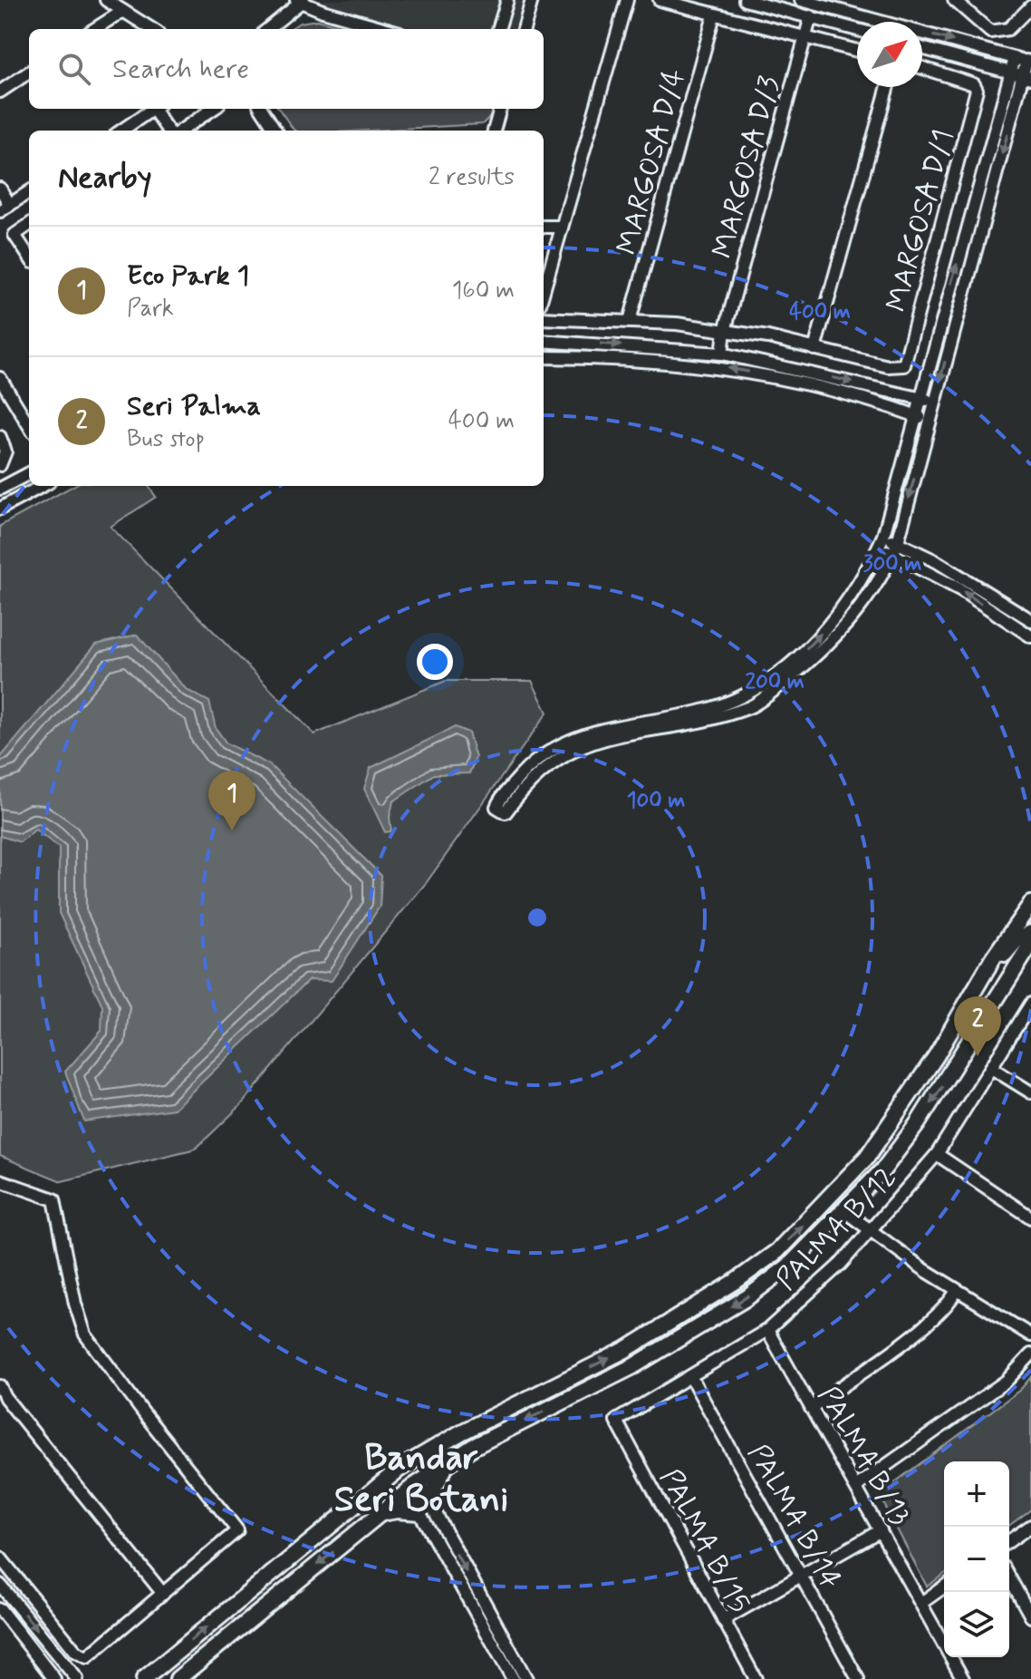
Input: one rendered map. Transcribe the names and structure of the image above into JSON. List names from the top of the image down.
{
  "streets": {
    "street": [
      "MARGOSA D/4",
      "MARGOSA D/3",
      "MARGOSA D/1",
      "PALMA B/12",
      "PALMA B/13",
      "PALMA B/14",
      "PALMA B/15"
    ]
  },
  "crossings": [
    ["PALMA B/12", "PALMA B/13"],
    ["PALMA B/12", "PALMA B/14"],
    ["PALMA B/12", "PALMA B/15"]
  ],
  "districts": ["Bandar Seri Botani"],
  "north": "top right",
  "page": {
    "search": "Search here",
    "heading": ["Nearby", "2 results"],
    "list": [
      {
        "mark": "1",
        "name": "Eco Park 1",
        "note": "Park",
        "value": "160 m"
      },
      {
        "mark": "2",
        "name": "Seri Palma",
        "note": "Bus stop",
        "value": "400 m"
      }
    ],
    "pins": ["1", "2"],
    "map_buttons": ["+", "−"]
  },
  "rings": [
    "400 m",
    "300 m",
    "200 m",
    "100 m"
  ]
}
